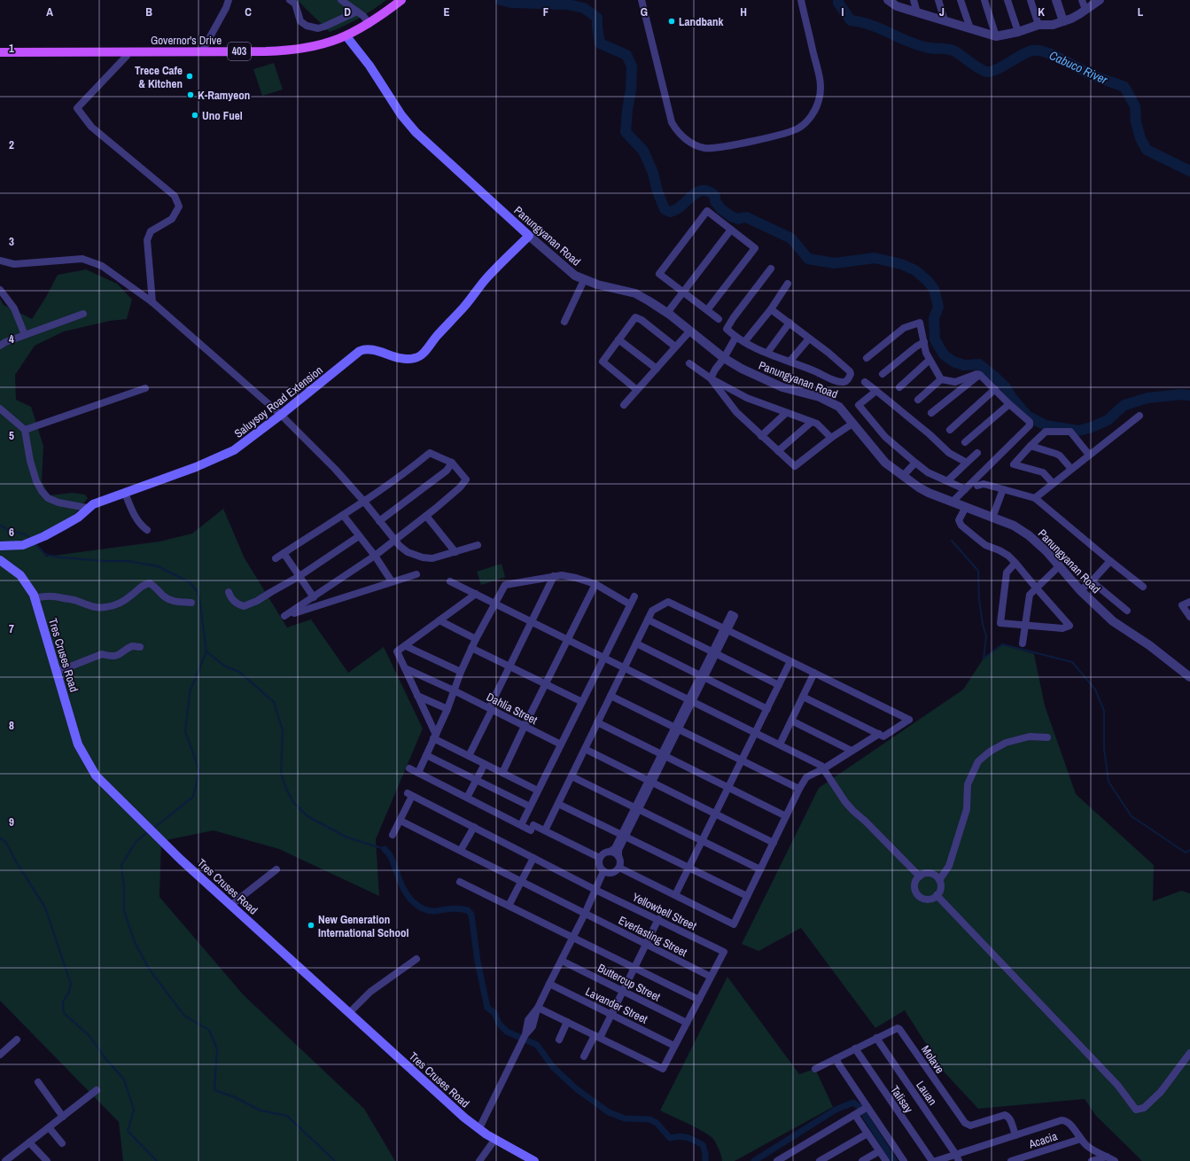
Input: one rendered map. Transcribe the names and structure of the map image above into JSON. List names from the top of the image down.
{
  "streets": {
    "main road": [
      "Governor's Drive",
      "403",
      "Panungyanan Road",
      "Saluysoy Road Extension",
      "Tres Cruses Road"
    ],
    "street": [
      "Dahlia Street",
      "Yellowbell Street",
      "Everlasting Street",
      "Buttercup Street",
      "Lavander Street",
      "Molave",
      "Lauan",
      "Talisay",
      "Acacia"
    ]
  },
  "crossings": [
    ["Governor's Drive", "Panungyanan Road"],
    ["Panungyanan Road", "Saluysoy Road Extension"],
    ["Yellowbell Street", "Everlasting Street"],
    ["Molave", "Lauan"],
    ["Molave", "Talisay"]
  ],
  "water": ["Cabuco River"],
  "places": [
    "Landbank",
    "Trece Cafe & Kitchen",
    "K-Ramyeon",
    "Uno Fuel",
    "New Generation International School"
  ],
  "grid": {
    "columns": [
      "A",
      "B",
      "C",
      "D",
      "E",
      "F",
      "G",
      "H",
      "I",
      "J",
      "K",
      "L"
    ],
    "rows": [
      "1",
      "2",
      "3",
      "4",
      "5",
      "6",
      "7",
      "8",
      "9"
    ]
  }
}
